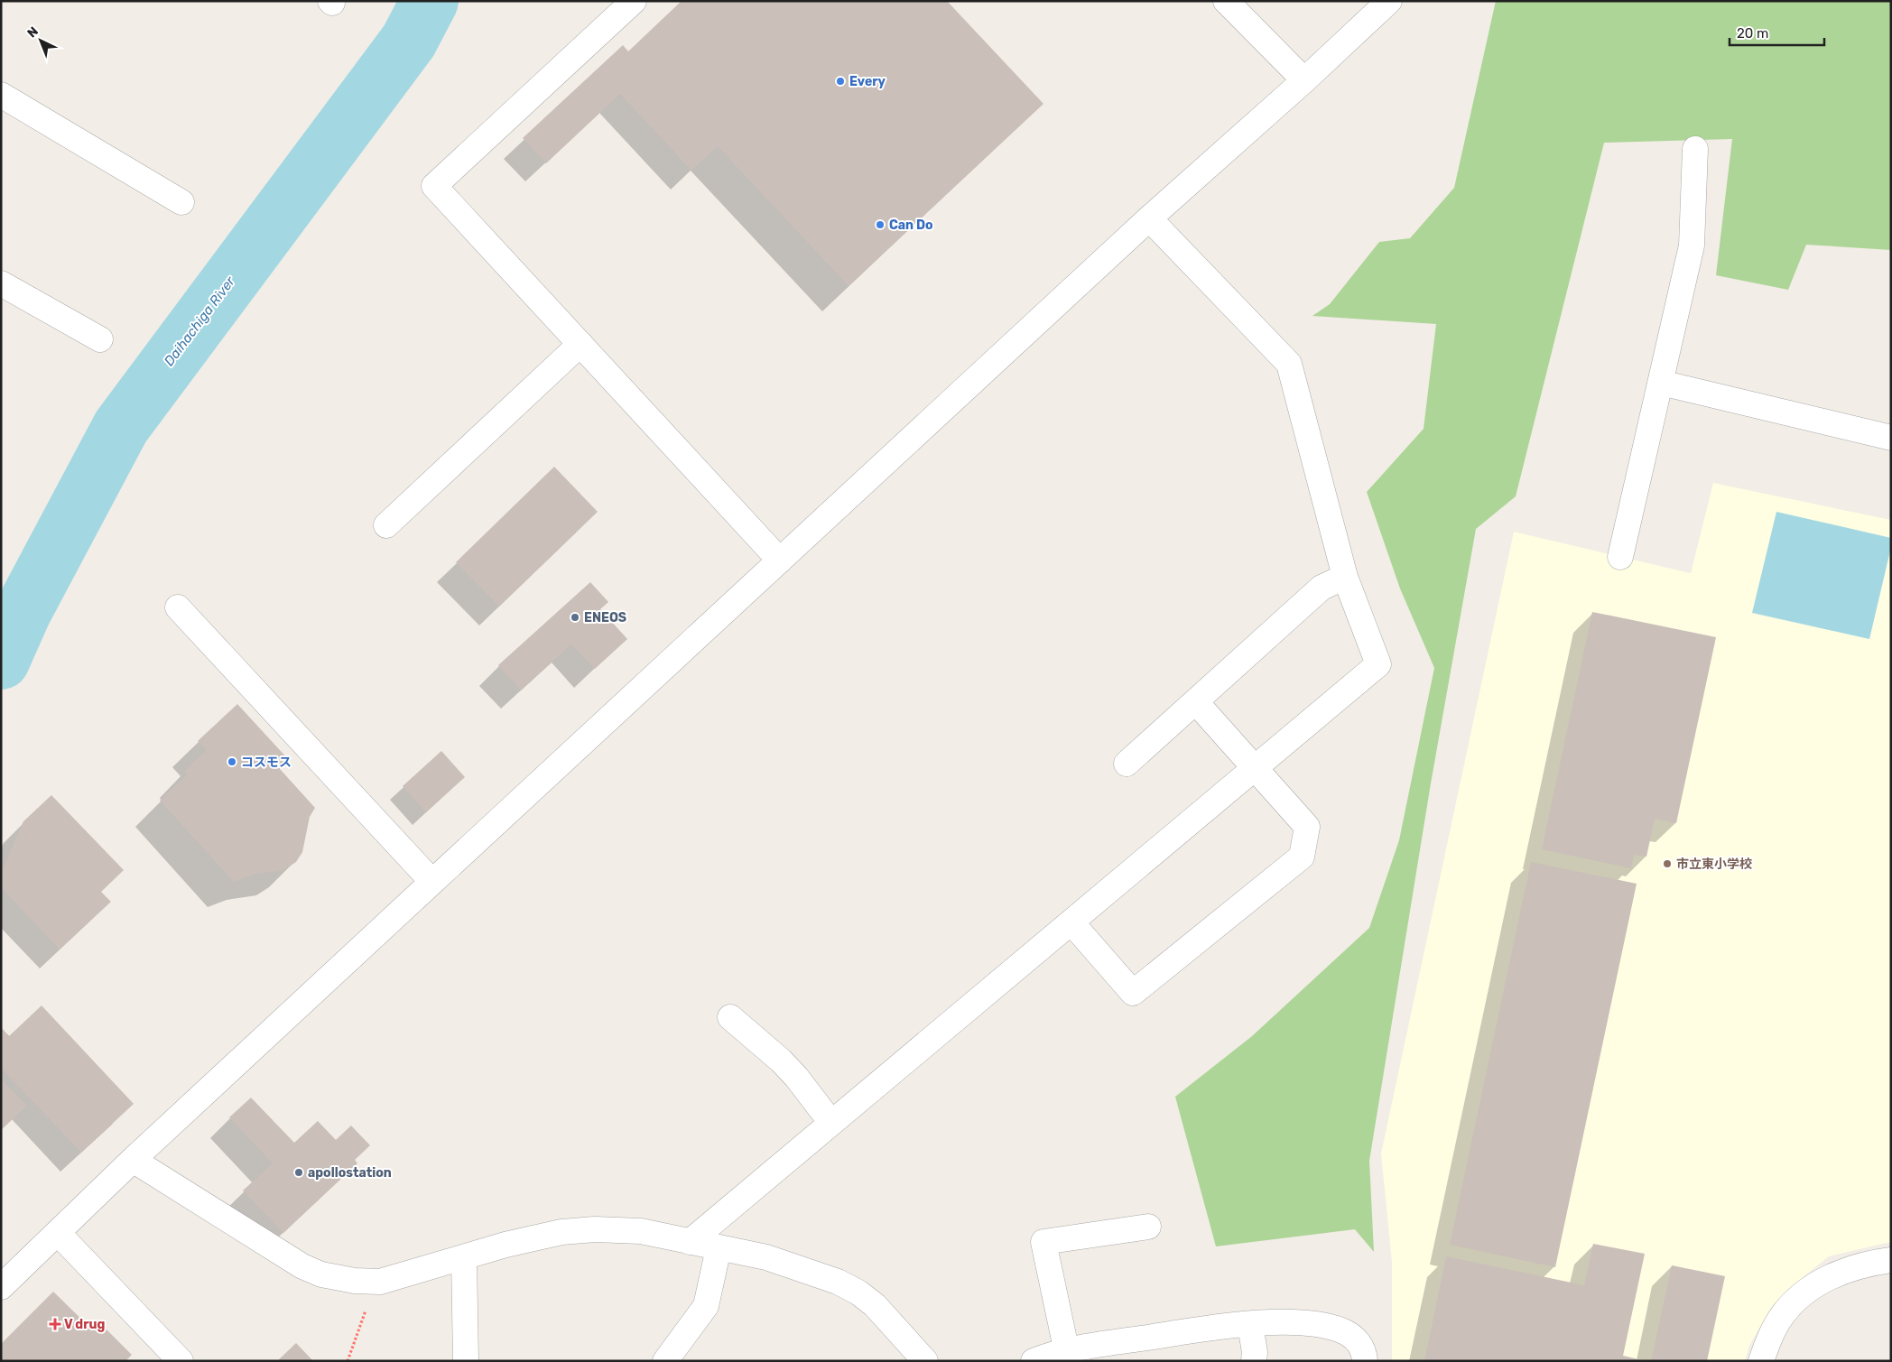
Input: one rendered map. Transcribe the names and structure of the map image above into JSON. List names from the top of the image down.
{
  "water": ["Daihachiga River"],
  "places": {
    "other": [
      "Every",
      "Can Do",
      "ENEOS",
      "コスモス",
      "市立東小学校",
      "apollostation"
    ],
    "health": ["V drug"]
  },
  "scale_bar": "20 m",
  "north": "top left"
}
